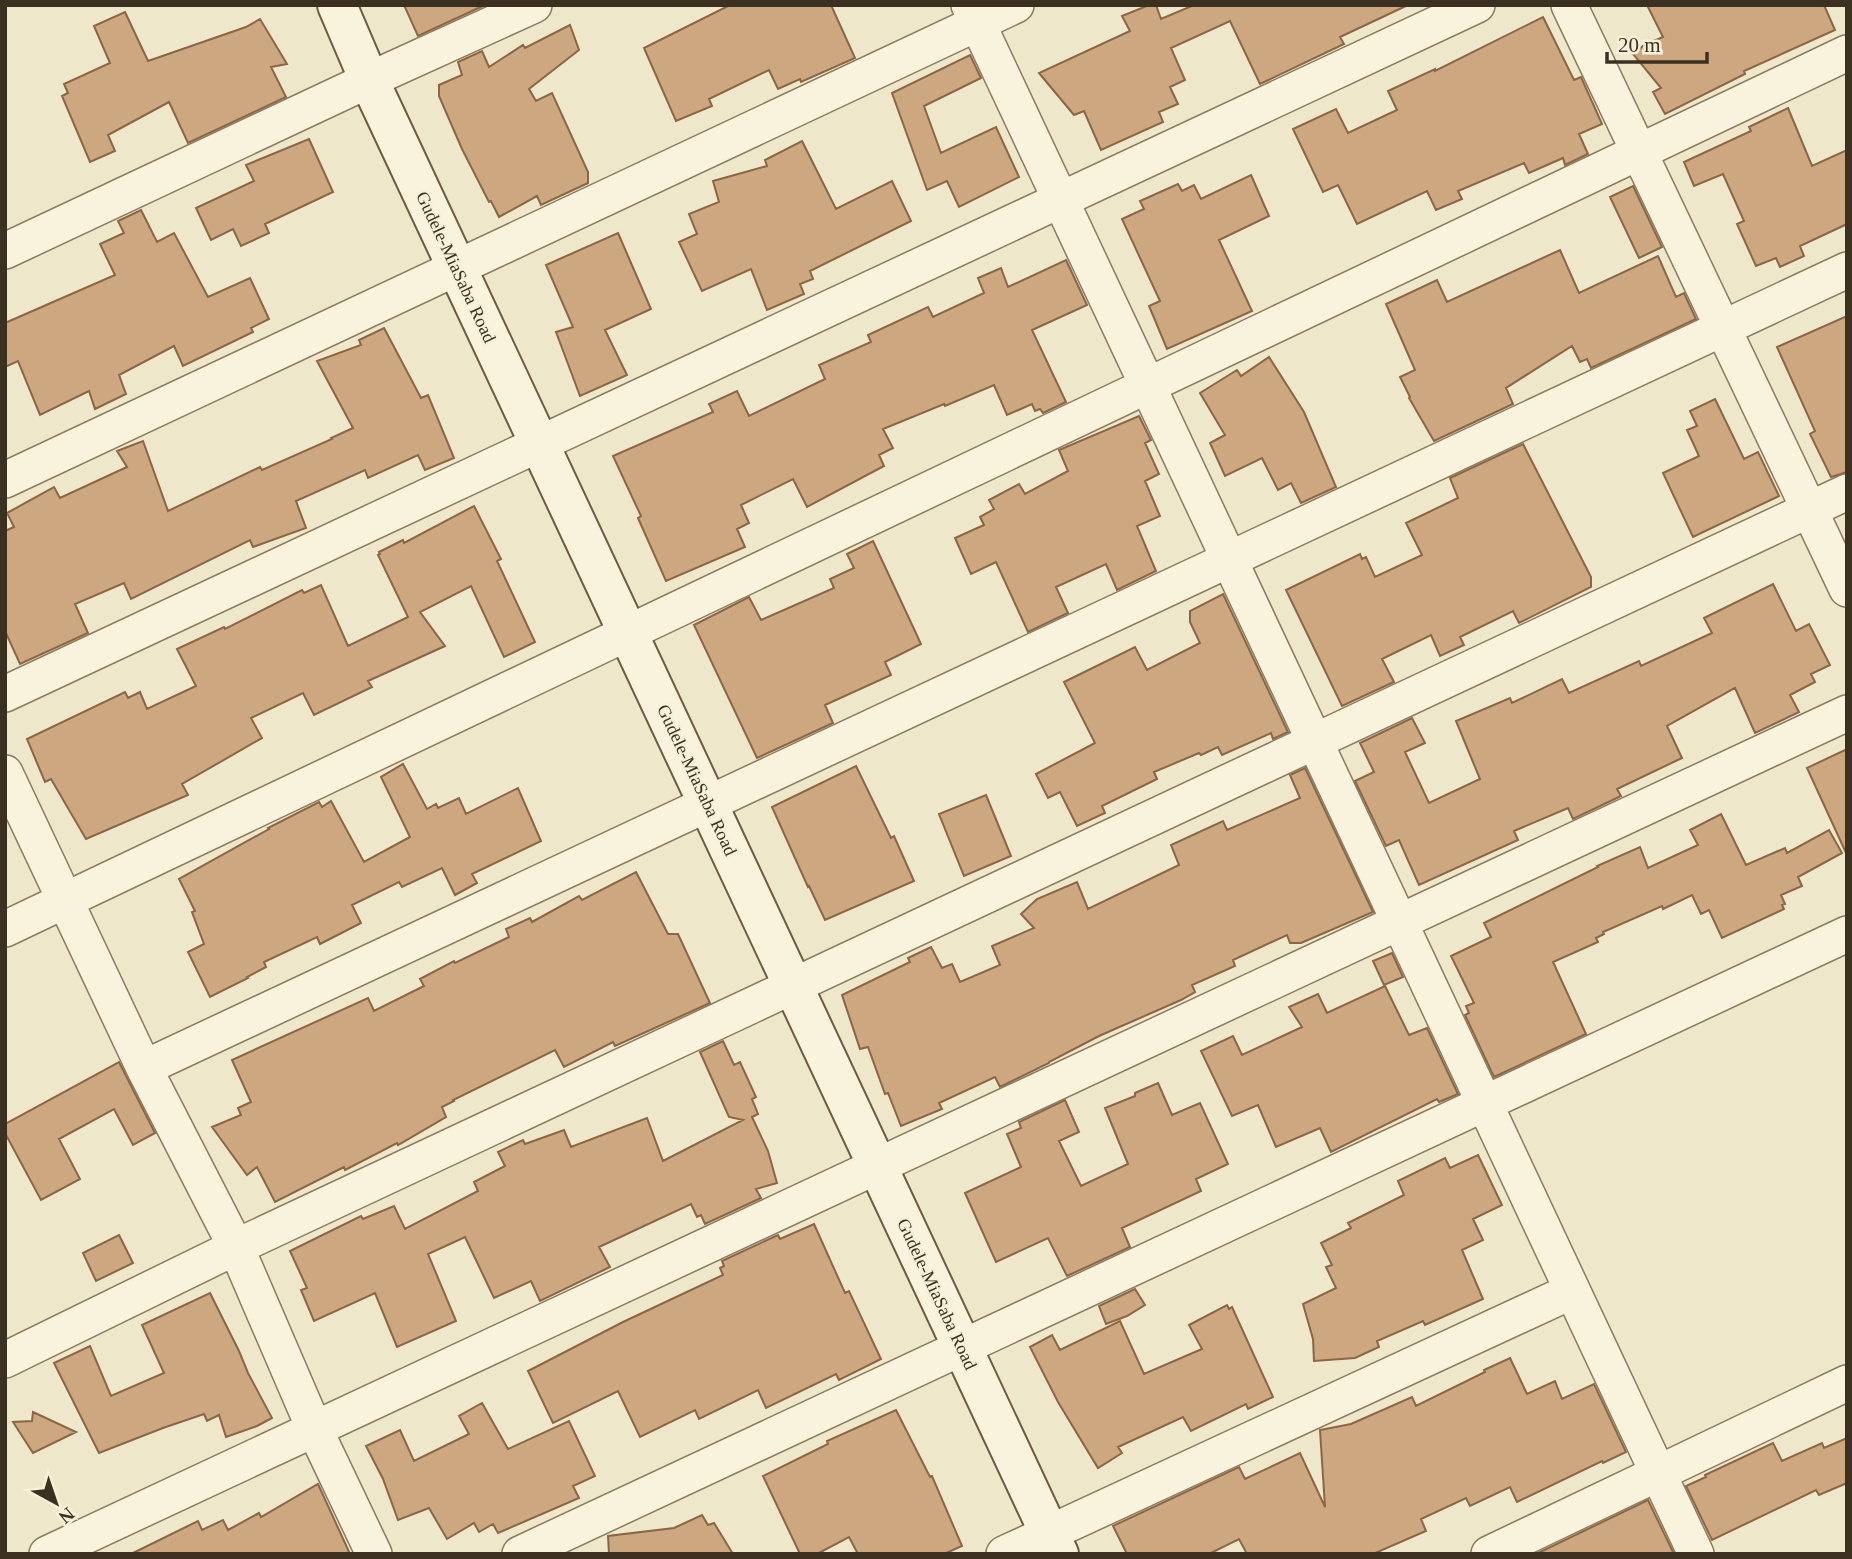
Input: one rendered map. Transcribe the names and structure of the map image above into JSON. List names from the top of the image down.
{
  "streets": {
    "main road": ["Gudele-MiaSaba Road"]
  },
  "scale_bar": "20 m",
  "north": "bottom right"
}
